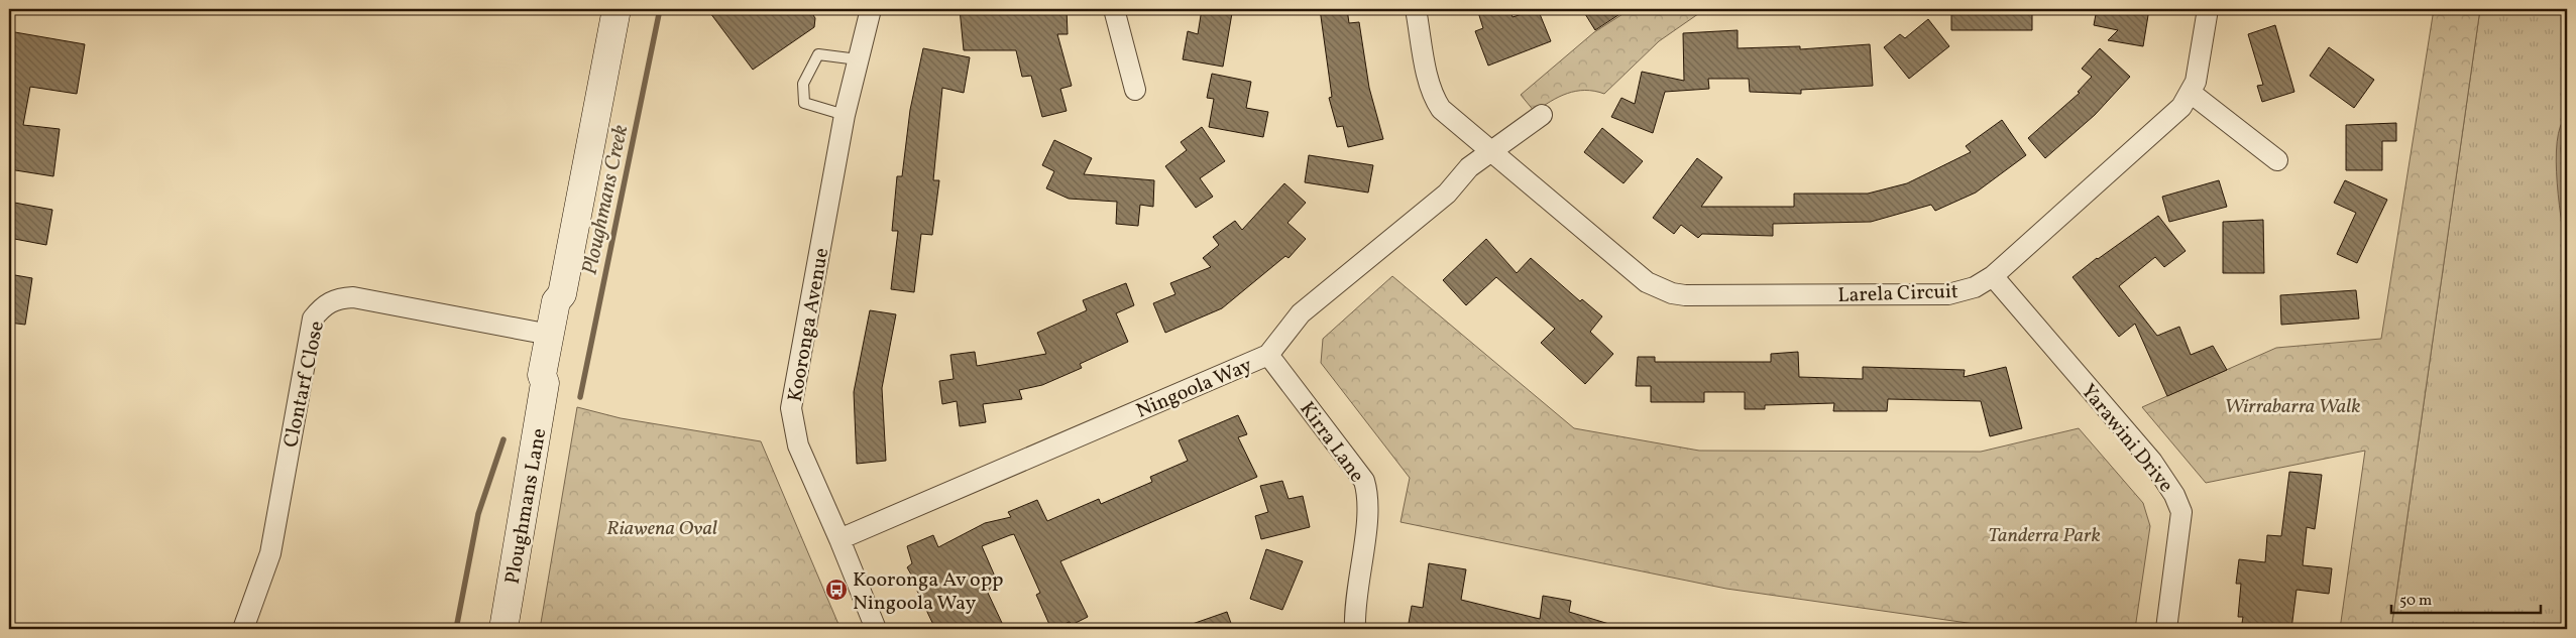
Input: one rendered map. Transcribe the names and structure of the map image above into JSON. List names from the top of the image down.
{
  "streets": {
    "street": [
      "Larela Circuit",
      "Kooronga Avenue",
      "Clontarf Close",
      "Ningoola Way",
      "Yarawini Drive",
      "Kirra Lane",
      "Ploughmans Lane"
    ]
  },
  "crossings": [
    ["Larela Circuit", "Ningoola Way"],
    ["Larela Circuit", "Yarawini Drive"],
    ["Kooronga Avenue", "Ningoola Way"],
    ["Clontarf Close", "Ploughmans Lane"],
    ["Ningoola Way", "Kirra Lane"]
  ],
  "water": ["Ploughmans Creek"],
  "parks": ["Wirrabarra Walk", "Riawena Oval", "Tanderra Park"],
  "places": {
    "bus stop": ["Kooronga Av opp Ningoola Way"]
  },
  "scale_bar": "50 m"
}
